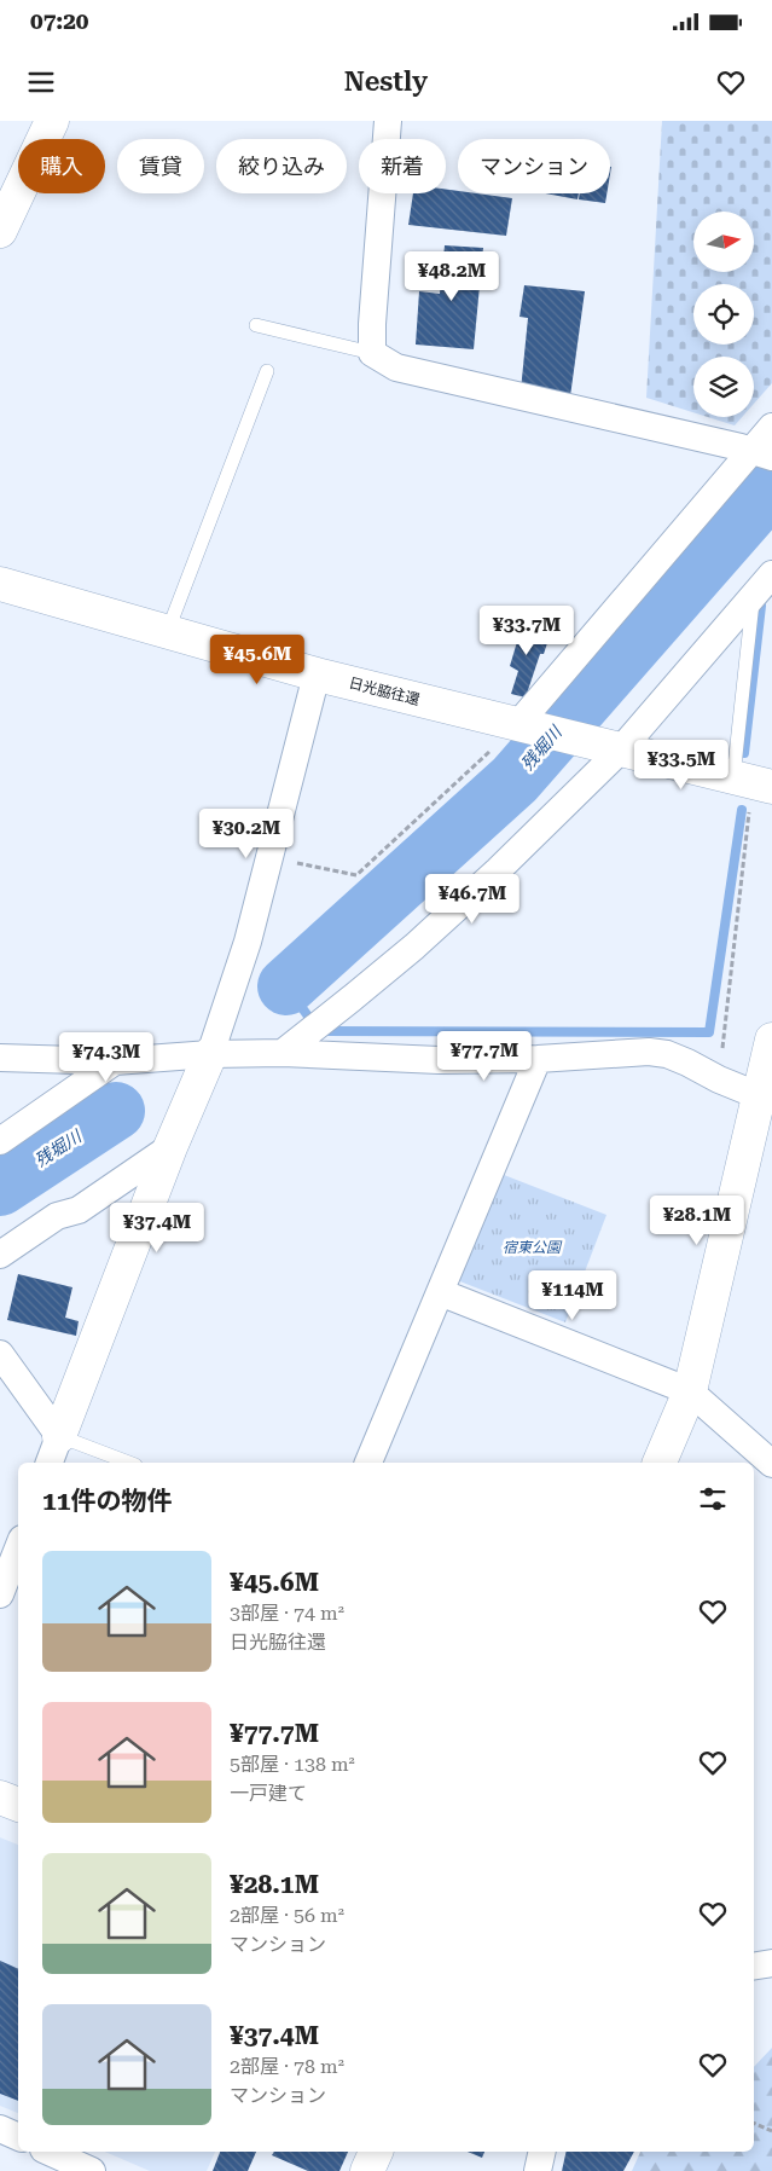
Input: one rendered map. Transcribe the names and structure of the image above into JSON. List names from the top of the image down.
{
  "streets": {
    "street": ["日光脇往還"]
  },
  "water": ["残堀川"],
  "parks": ["宿東公園"],
  "north": "right",
  "page": {
    "status": "07:20",
    "header": "Nestly",
    "chip": [
      "購入",
      "賃貸",
      "絞り込み",
      "新着",
      "マンション"
    ],
    "price": [
      "¥48.2M",
      "¥33.7M",
      "¥45.6M",
      "¥33.5M",
      "¥30.2M",
      "¥46.7M",
      "¥77.7M",
      "¥74.3M",
      "¥28.1M",
      "¥37.4M",
      "¥114M"
    ],
    "heading": "11件の物件",
    "list": [
      {
        "name": "¥45.6M",
        "note": "3部屋 · 74 m² · 日光脇往還"
      },
      {
        "name": "¥77.7M",
        "note": "5部屋 · 138 m² · 一戸建て"
      },
      {
        "name": "¥28.1M",
        "note": "2部屋 · 56 m² · マンション"
      },
      {
        "name": "¥37.4M",
        "note": "2部屋 · 78 m² · マンション"
      }
    ]
  }
}
